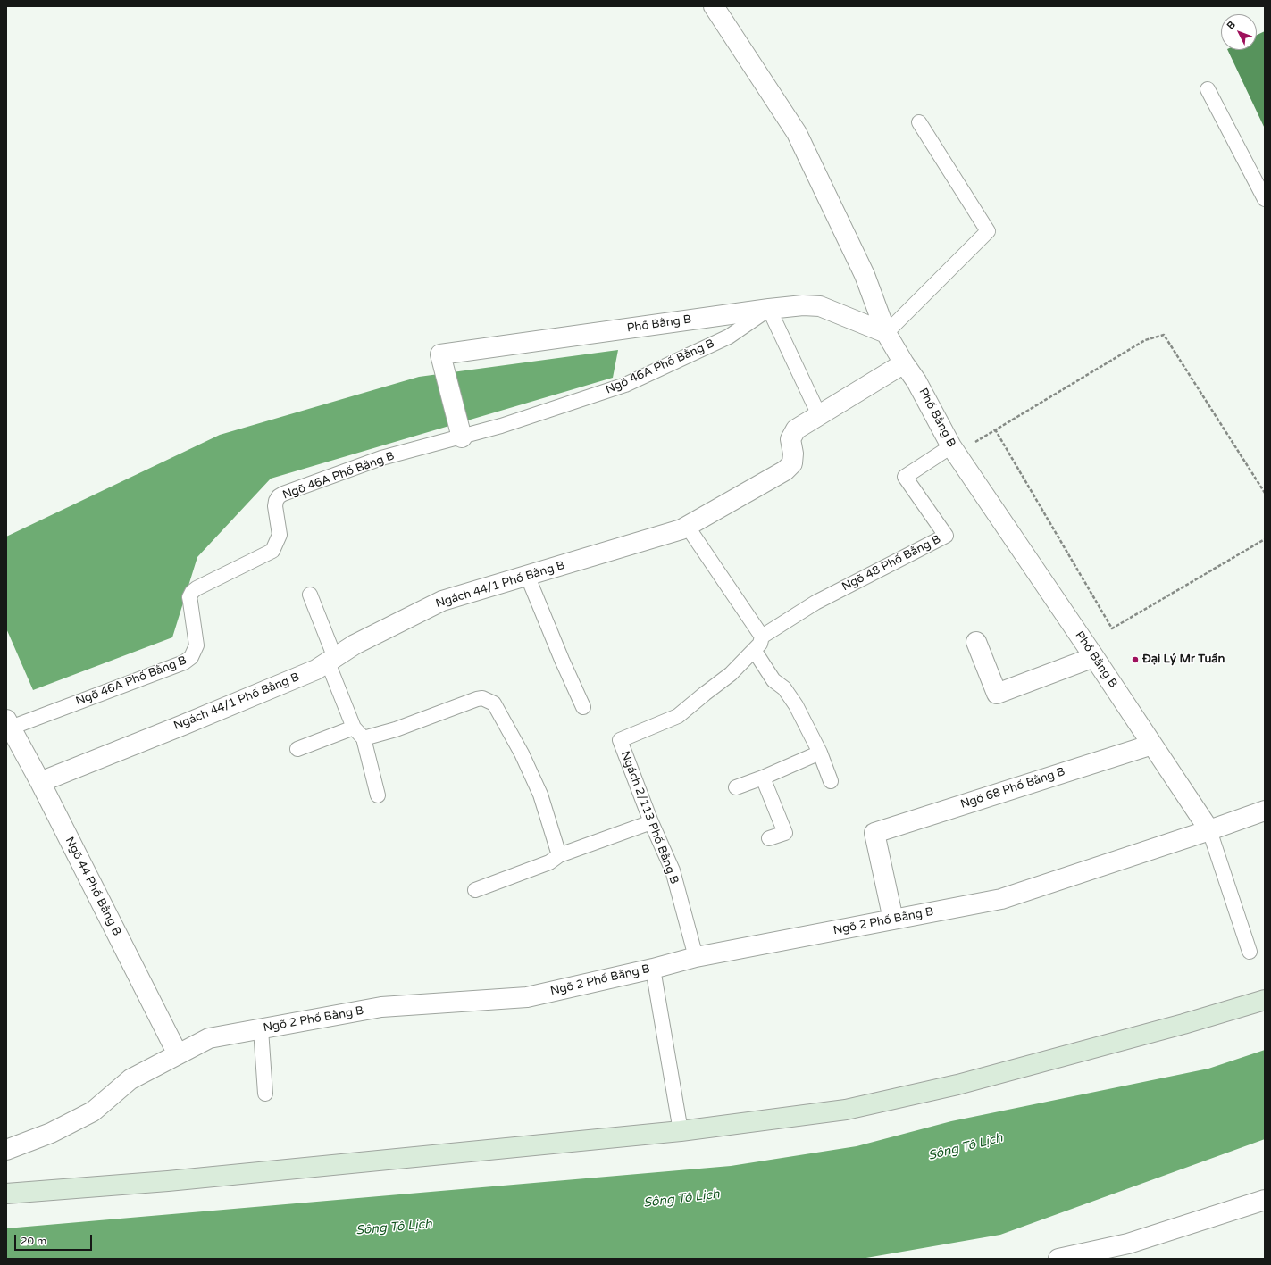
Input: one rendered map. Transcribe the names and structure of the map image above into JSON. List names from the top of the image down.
{
  "streets": {
    "street": [
      "Phố Bằng B",
      "Ngách 44/1 Phố Bằng B",
      "Ngõ 68 Phố Bằng B",
      "Ngõ 44 Phố Bằng B",
      "Ngõ 2 Phố Bằng B"
    ],
    "lane": ["Ngõ 46A Phố Bằng B", "Ngõ 48 Phố Bằng B", "Ngách 2/113 Phố Bằng B"]
  },
  "crossings": [
    ["Phố Bằng B", "Ngõ 46A Phố Bằng B"],
    ["Phố Bằng B", "Ngõ 48 Phố Bằng B"],
    ["Phố Bằng B", "Ngách 44/1 Phố Bằng B"],
    ["Phố Bằng B", "Ngõ 68 Phố Bằng B"],
    ["Phố Bằng B", "Ngõ 2 Phố Bằng B"],
    ["Ngõ 46A Phố Bằng B", "Ngõ 44 Phố Bằng B"],
    ["Ngách 44/1 Phố Bằng B", "Ngõ 44 Phố Bằng B"],
    ["Ngõ 68 Phố Bằng B", "Ngõ 2 Phố Bằng B"],
    ["Ngách 2/113 Phố Bằng B", "Ngõ 2 Phố Bằng B"],
    ["Ngõ 44 Phố Bằng B", "Ngõ 2 Phố Bằng B"]
  ],
  "water": ["Sông Tô Lịch"],
  "places": ["Đại Lý Mr Tuấn"],
  "scale_bar": "20 m",
  "north": "top left"
}
